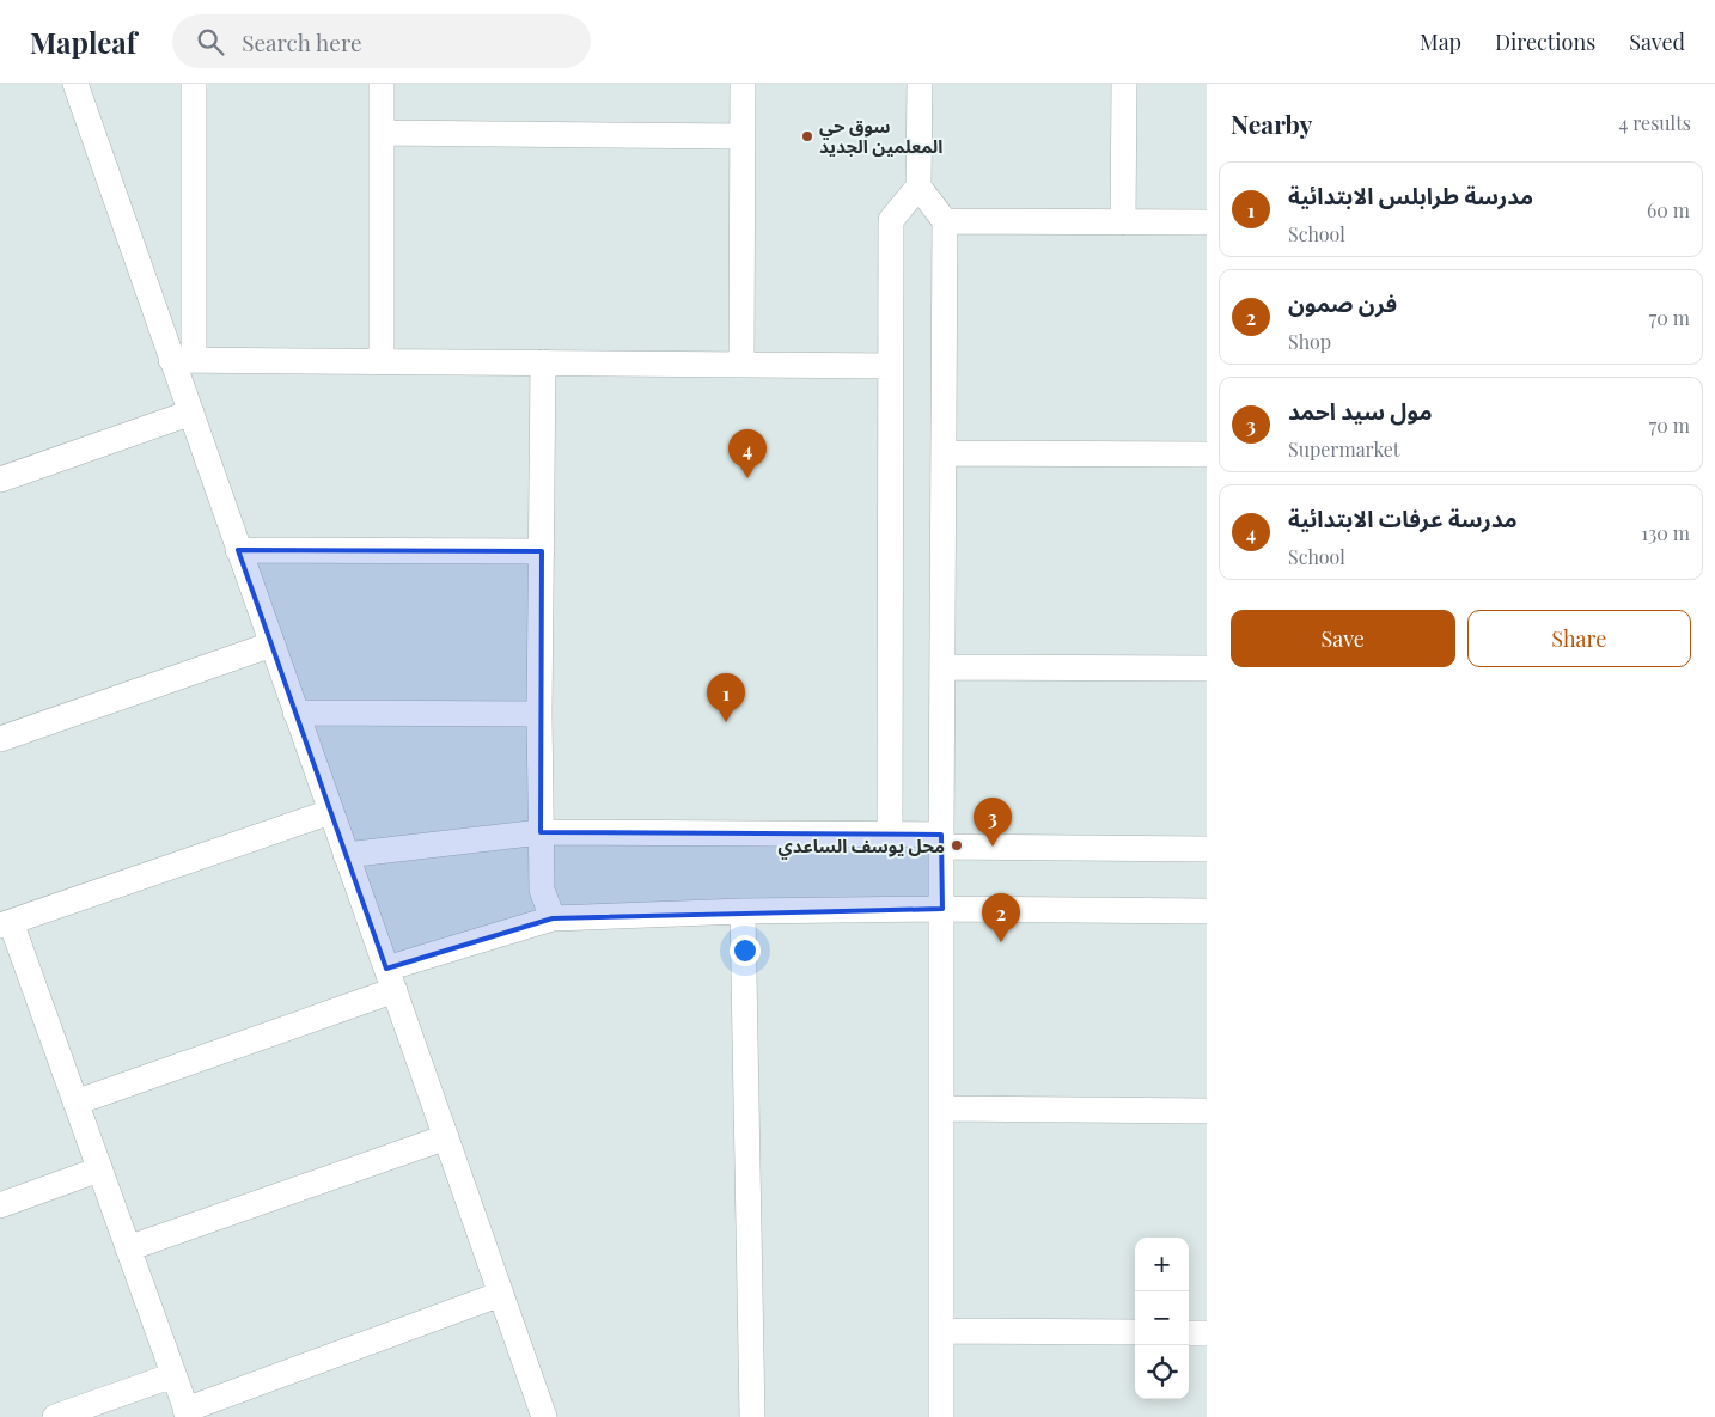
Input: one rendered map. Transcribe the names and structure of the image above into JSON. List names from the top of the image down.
{
  "places": ["سوق حي المعلمين الجديد", "محل يوسف الساعدي"],
  "page": {
    "header": "Mapleaf",
    "search": "Search here",
    "nav": ["Map", "Directions", "Saved"],
    "heading": ["Nearby", "4 results"],
    "list": [
      {
        "mark": "1",
        "name": "مدرسة طرابلس الابتدائية",
        "note": "School",
        "value": "60 m"
      },
      {
        "mark": "2",
        "name": "فرن صمون",
        "note": "Shop",
        "value": "70 m"
      },
      {
        "mark": "3",
        "name": "مول سيد احمد",
        "note": "Supermarket",
        "value": "70 m"
      },
      {
        "mark": "4",
        "name": "مدرسة عرفات الابتدائية",
        "note": "School",
        "value": "130 m"
      }
    ],
    "pins": [
      "4",
      "1",
      "3",
      "2"
    ],
    "buttons": ["Save", "Share"],
    "map_buttons": ["+", "−"]
  }
}
